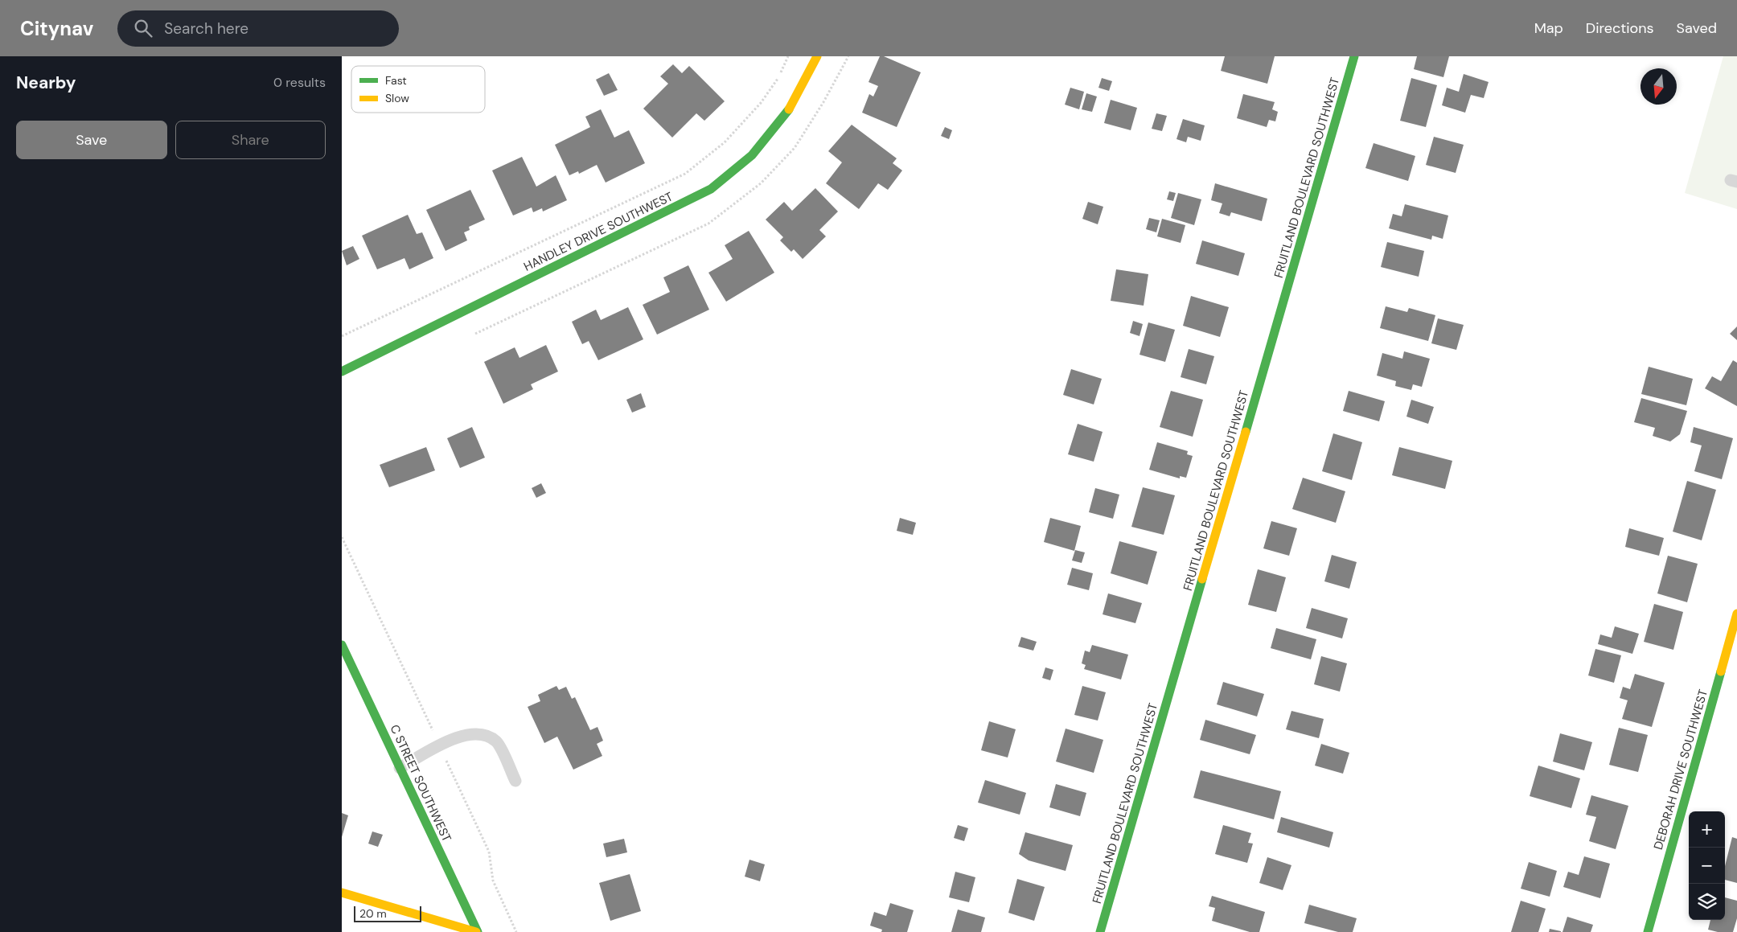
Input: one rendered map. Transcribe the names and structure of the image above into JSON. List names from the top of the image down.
{
  "streets": {
    "street": [
      "FRUITLAND BOULEVARD SOUTHWEST",
      "HANDLEY DRIVE SOUTHWEST",
      "DEBORAH DRIVE SOUTHWEST",
      "C STREET SOUTHWEST"
    ]
  },
  "legend": ["Fast", "Slow"],
  "scale_bar": "20 m",
  "north": "bottom",
  "page": {
    "header": "Citynav",
    "search": "Search here",
    "nav": ["Map", "Directions", "Saved"],
    "heading": ["Nearby", "0 results"],
    "buttons": ["Save", "Share"],
    "map_buttons": ["+", "−"],
    "scale": "20 m"
  }
}
